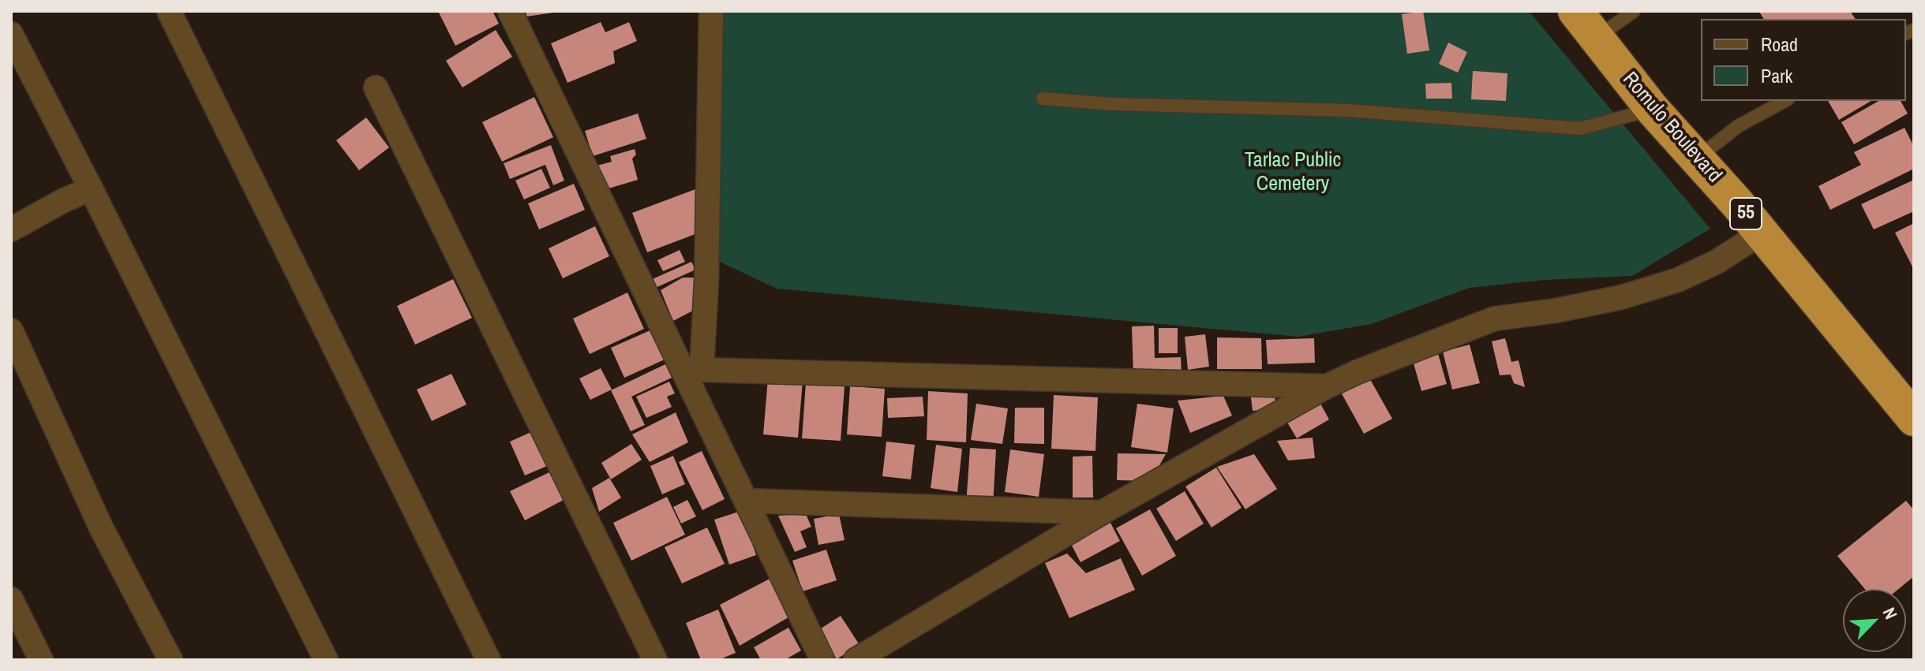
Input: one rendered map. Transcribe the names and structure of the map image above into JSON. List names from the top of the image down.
{
  "streets": {
    "highway": ["Romulo Boulevard", "55"]
  },
  "parks": ["Tarlac Public Cemetery"],
  "legend": ["Road", "Park"],
  "north": "top right"
}
